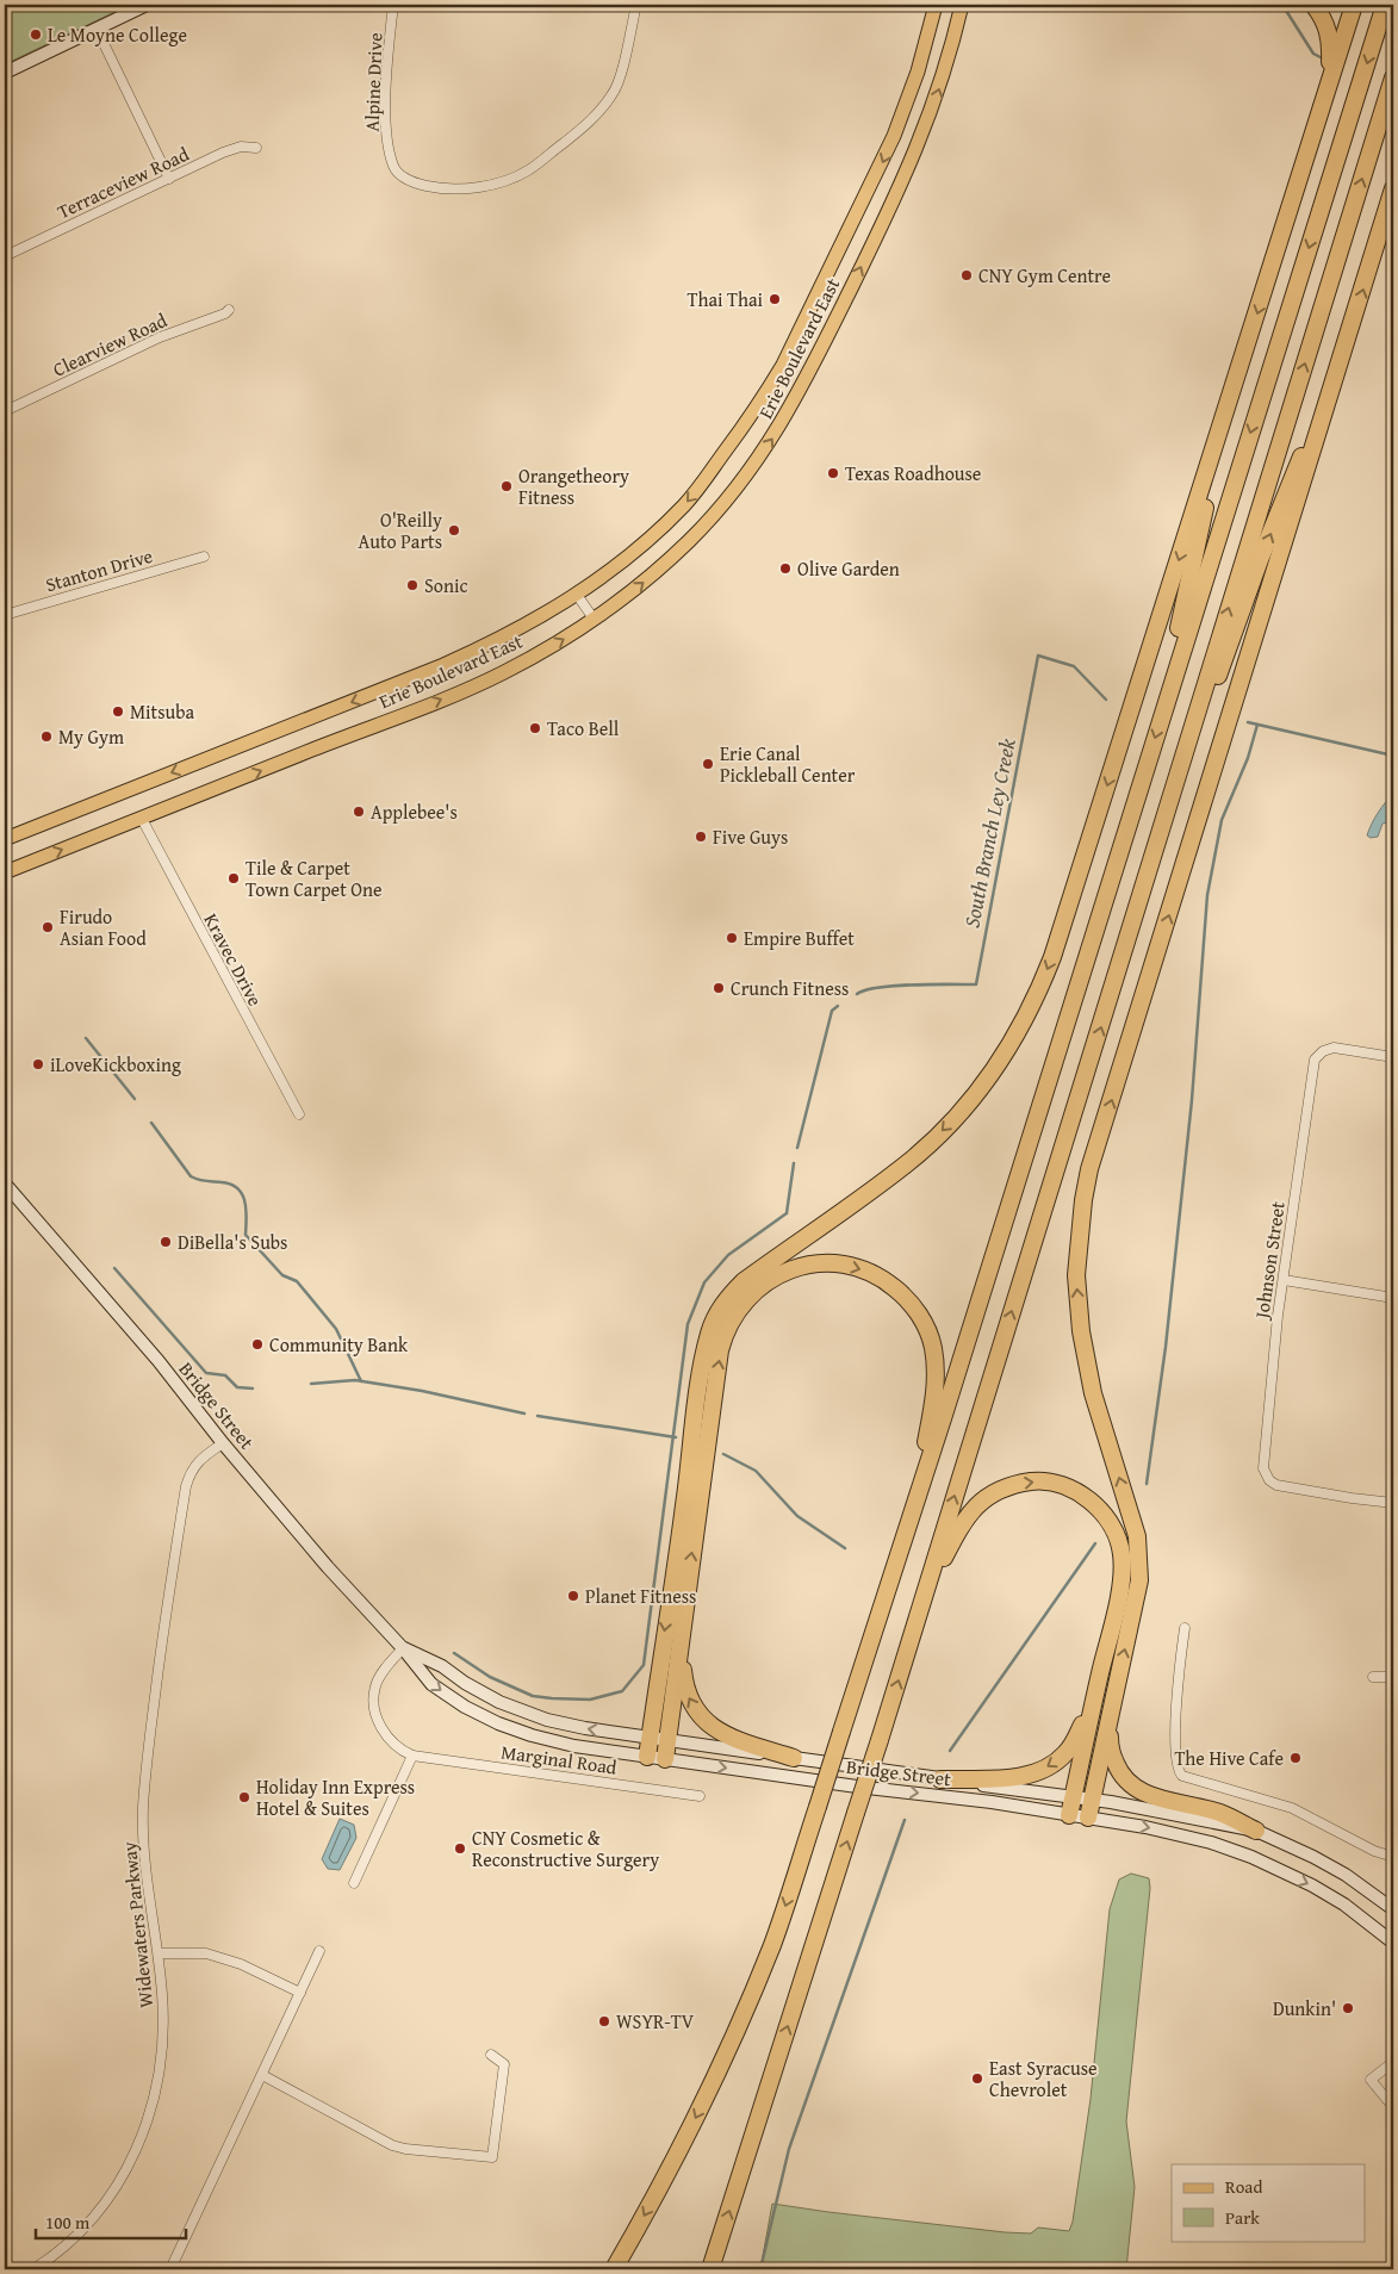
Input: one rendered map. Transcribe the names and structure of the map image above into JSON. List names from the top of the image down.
{
  "streets": {
    "main road": ["Erie Boulevard East", "Bridge Street"],
    "street": [
      "Alpine Drive",
      "Terraceview Road",
      "Clearview Road",
      "Stanton Drive",
      "Kravec Drive",
      "Johnson Street",
      "Marginal Road",
      "Widewaters Parkway"
    ]
  },
  "crossings": [
    ["Erie Boulevard East", "Kravec Drive"],
    ["Bridge Street", "Widewaters Parkway"]
  ],
  "water": ["South Branch Ley Creek"],
  "places": [
    "Le Moyne College",
    "CNY Gym Centre",
    "Thai Thai",
    "Texas Roadhouse",
    "Orangetheory Fitness",
    "O'Reilly Auto Parts",
    "Olive Garden",
    "Sonic",
    "Mitsuba",
    "Taco Bell",
    "My Gym",
    "Erie Canal Pickleball Center",
    "Applebee's",
    "Five Guys",
    "Tile & Carpet Town Carpet One",
    "Firudo Asian Food",
    "Empire Buffet",
    "Crunch Fitness",
    "iLoveKickboxing",
    "DiBella's Subs",
    "Community Bank",
    "Planet Fitness",
    "The Hive Cafe",
    "Holiday Inn Express Hotel & Suites",
    "CNY Cosmetic & Reconstructive Surgery",
    "Dunkin'",
    "WSYR-TV",
    "East Syracuse Chevrolet"
  ],
  "legend": ["Road", "Park"],
  "scale_bar": "100 m"
}
